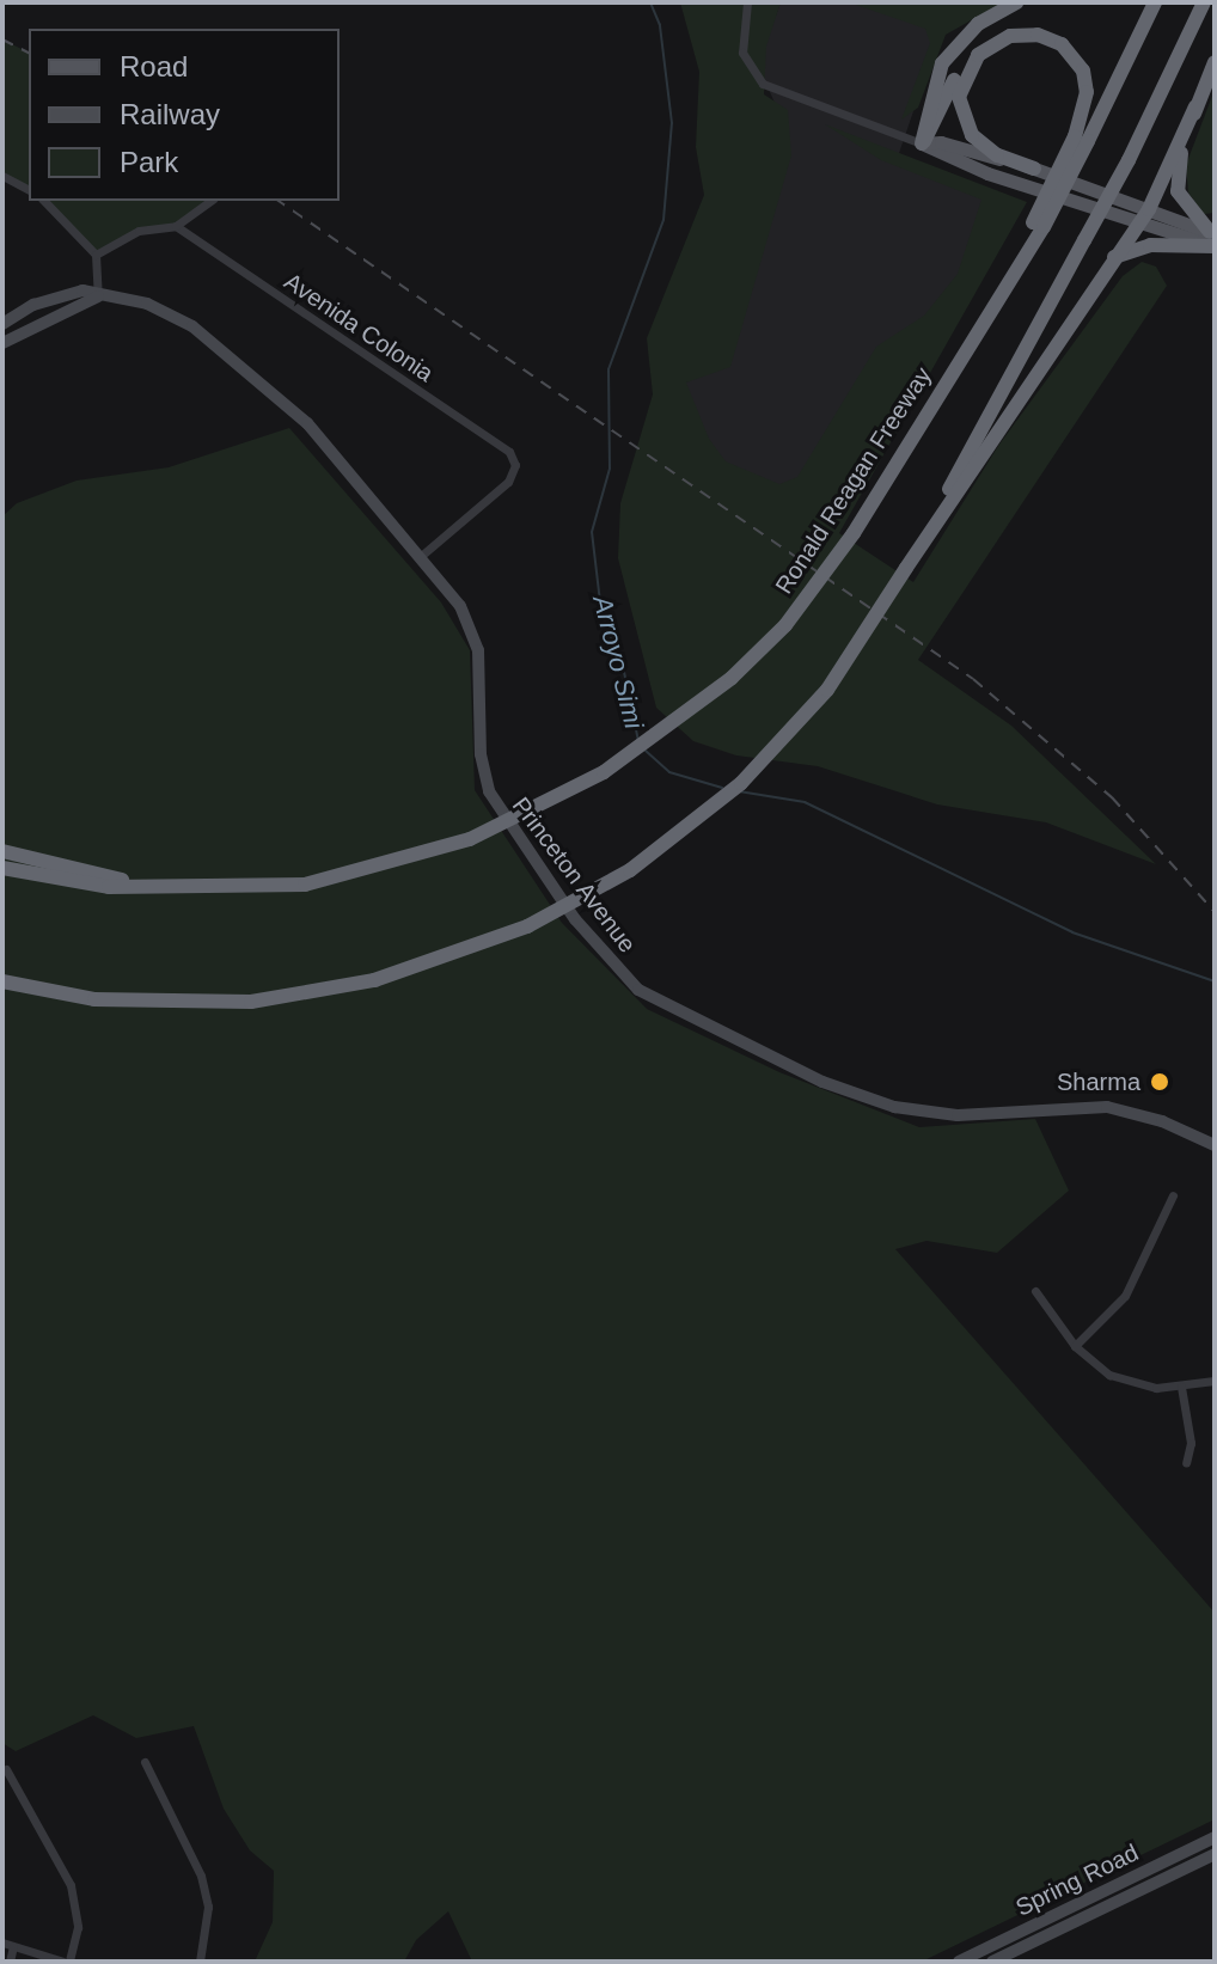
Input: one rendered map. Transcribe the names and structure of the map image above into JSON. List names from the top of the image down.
{
  "streets": {
    "highway": ["Ronald Reagan Freeway"],
    "street": ["Avenida Colonia", "Princeton Avenue", "Spring Road"]
  },
  "crossings": [
    ["Avenida Colonia", "Princeton Avenue"]
  ],
  "water": ["Arroyo Simi"],
  "places": ["Sharma"],
  "legend": ["Road", "Railway", "Park"]
}
